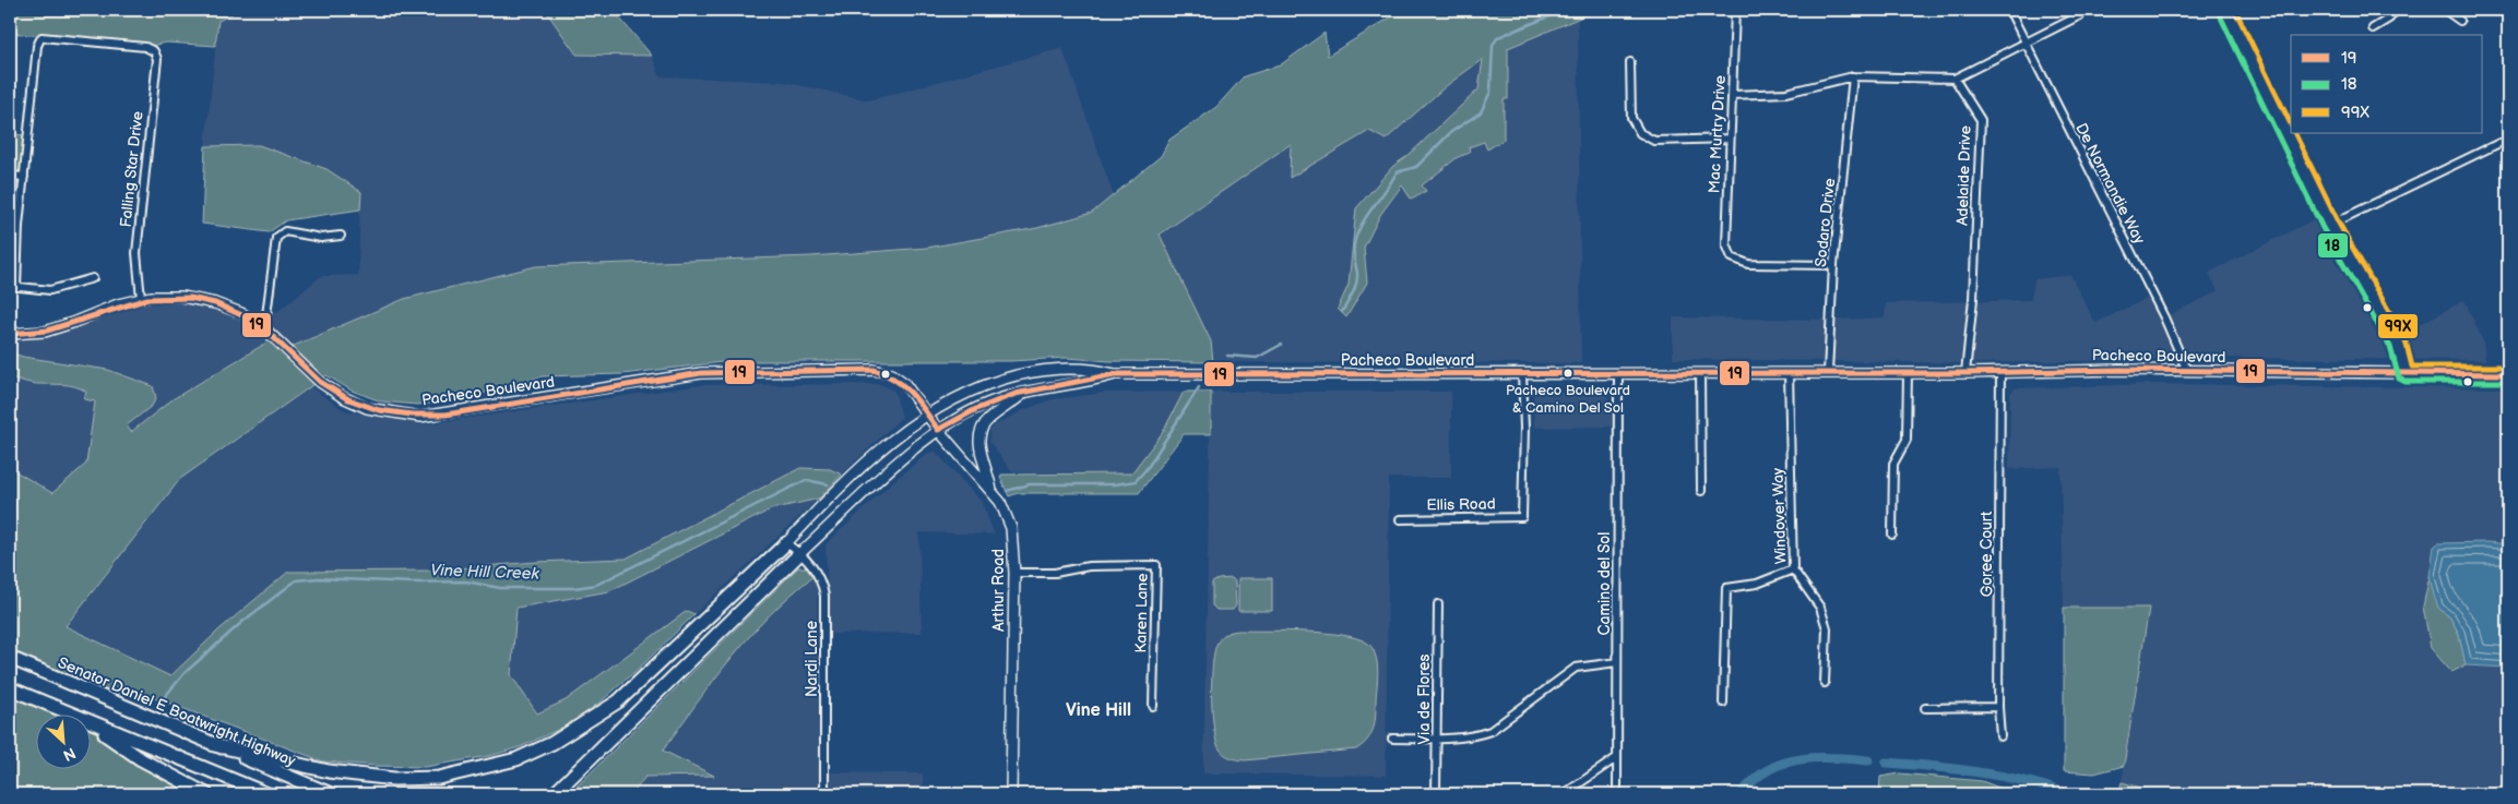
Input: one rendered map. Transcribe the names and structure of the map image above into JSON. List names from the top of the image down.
{
  "streets": {
    "highway": ["Senator Daniel E Boatwright Highway"],
    "main road": ["Pacheco Boulevard", "Arthur Road"],
    "street": [
      "Mac Murtry Drive",
      "Falling Star Drive",
      "Adelaide Drive",
      "De Normandie Way",
      "Sodaro Drive",
      "Ellis Road",
      "Windover Way",
      "Goree Court",
      "Camino del Sol",
      "Karen Lane",
      "Nardi Lane",
      "Via de Flores"
    ]
  },
  "crossings": [
    ["Mac Murtry Drive", "Sodaro Drive"],
    ["Falling Star Drive", "Pacheco Boulevard"],
    ["Adelaide Drive", "Pacheco Boulevard"],
    ["De Normandie Way", "Pacheco Boulevard"],
    ["Sodaro Drive", "Pacheco Boulevard"],
    ["Pacheco Boulevard", "Ellis Road"],
    ["Pacheco Boulevard", "Windover Way"],
    ["Pacheco Boulevard", "Goree Court"],
    ["Pacheco Boulevard", "Camino del Sol"],
    ["Pacheco Boulevard", "Arthur Road"],
    ["Pacheco Boulevard", "Nardi Lane"],
    ["Arthur Road", "Karen Lane"]
  ],
  "districts": ["Vine Hill"],
  "water": ["Vine Hill Creek"],
  "places": ["Pacheco Boulevard & Camino Del Sol"],
  "lines": ["transit line 99X", "transit line 18", "transit line 19"],
  "legend": ["19", "18", "99X"],
  "north": "bottom right"
}
